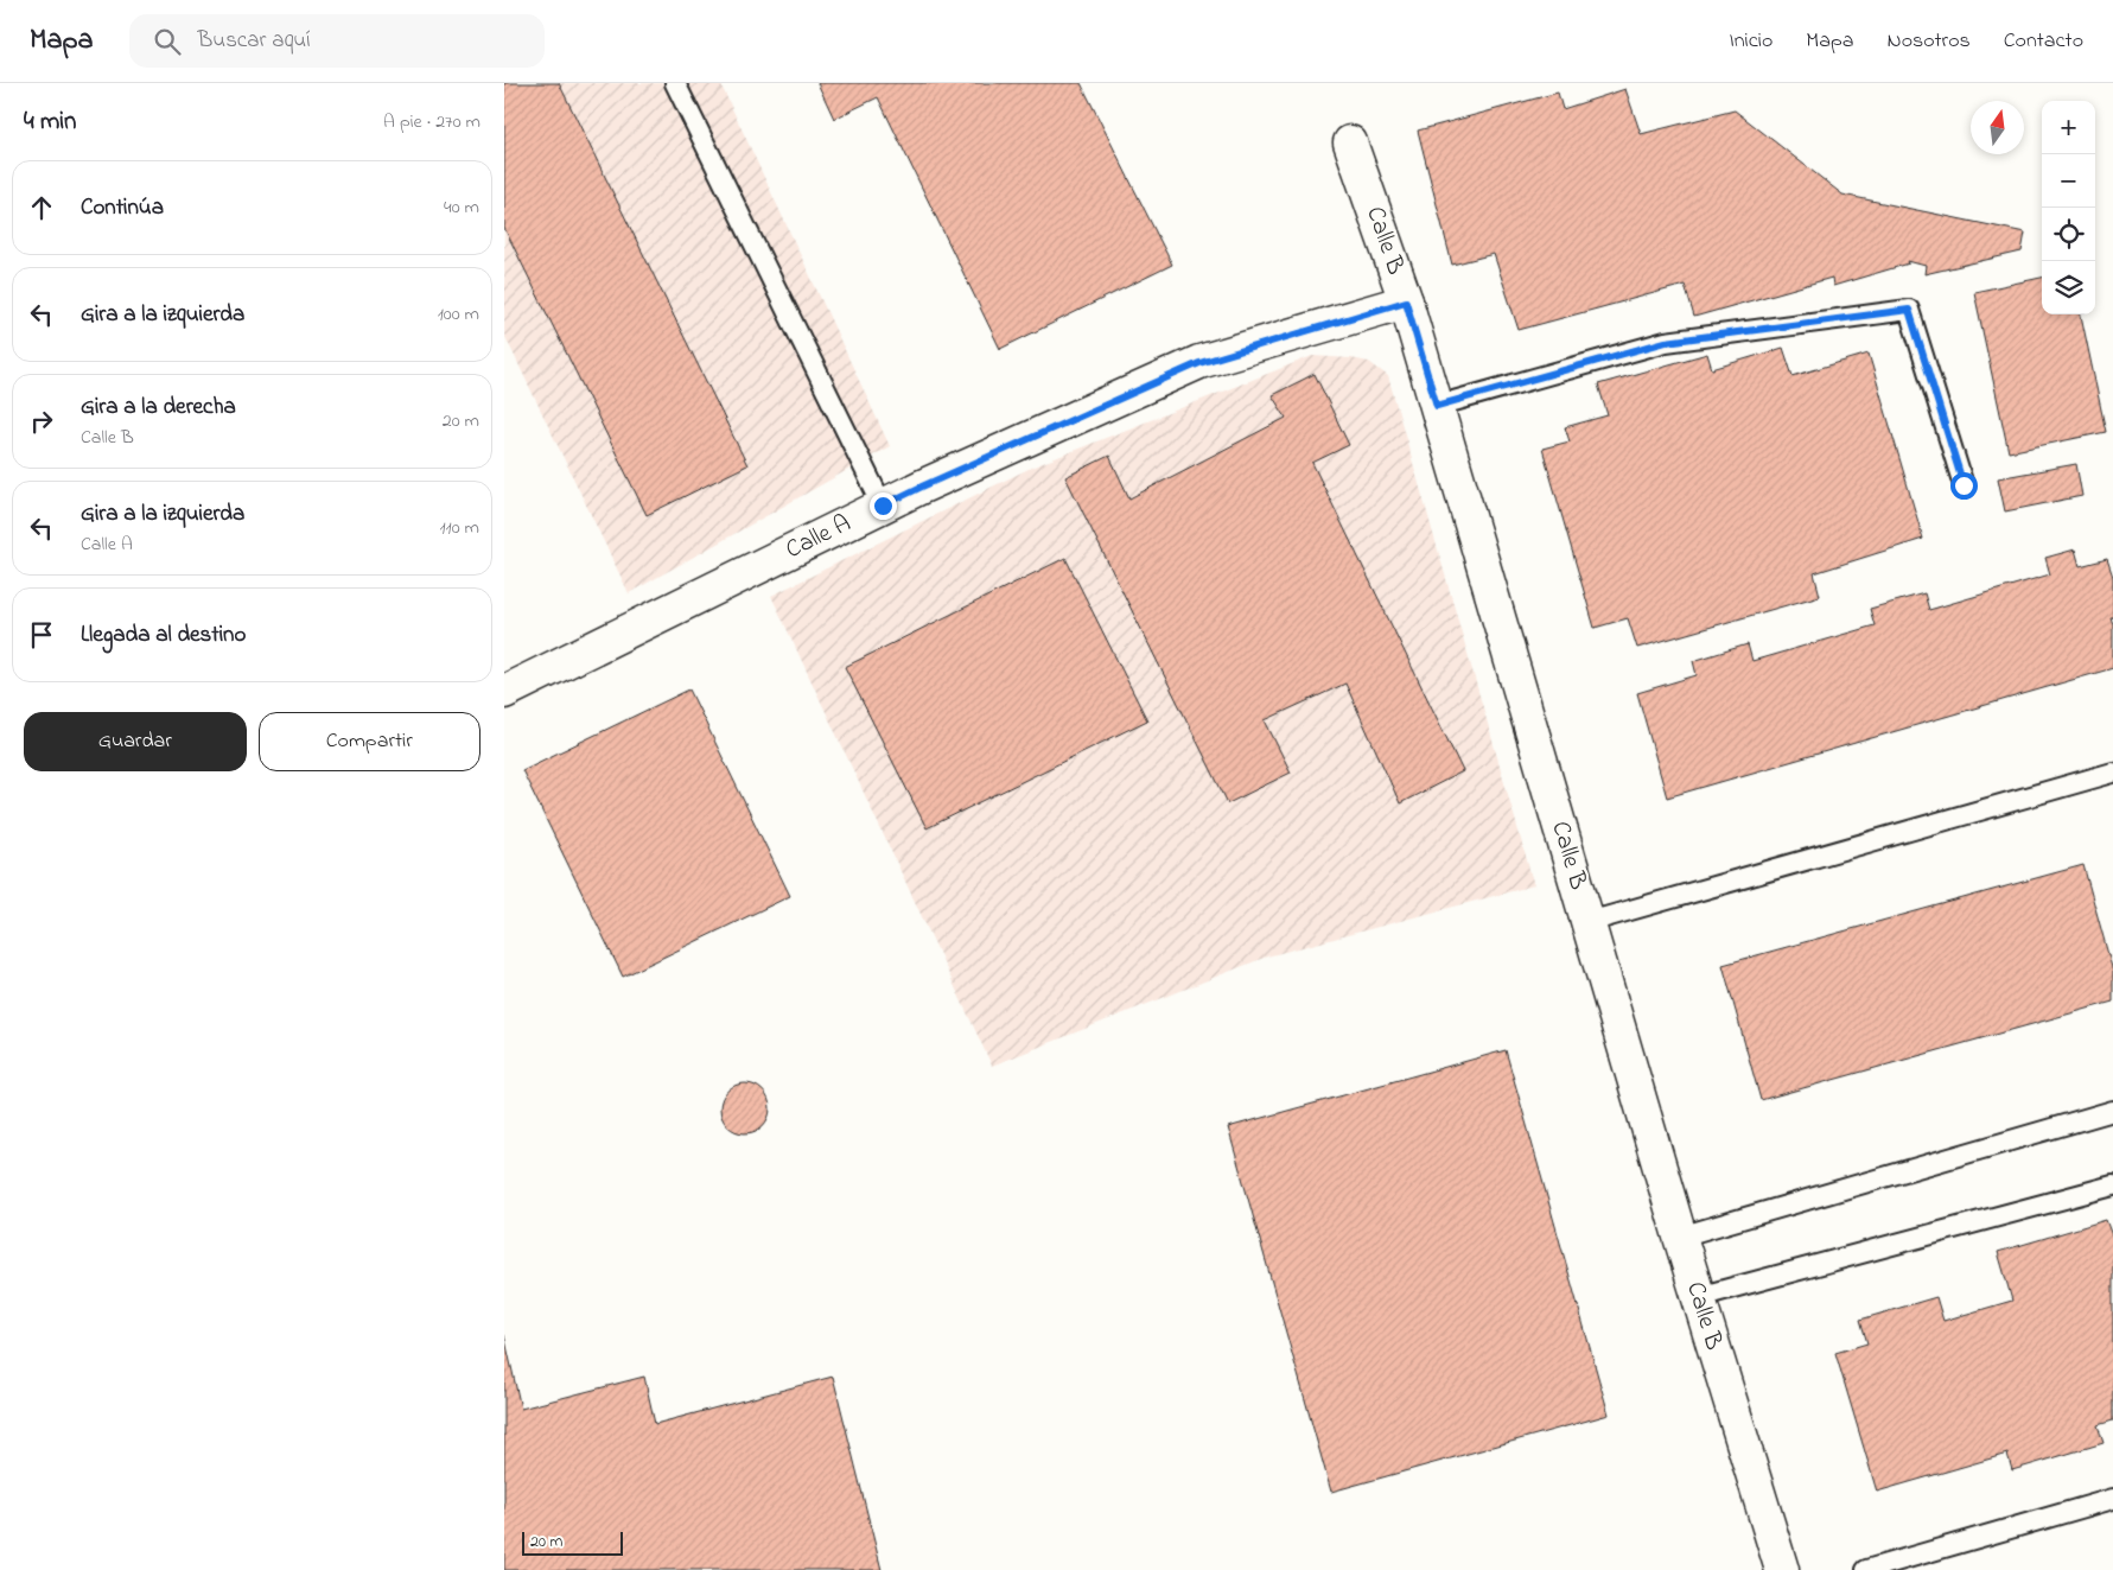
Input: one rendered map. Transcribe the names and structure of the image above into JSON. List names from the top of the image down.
{
  "streets": {
    "street": ["Calle B", "Calle A"]
  },
  "crossings": [
    ["Calle B", "Calle A"]
  ],
  "scale_bar": "20 m",
  "north": "top",
  "page": {
    "header": "Mapa",
    "search": "Buscar aquí",
    "nav": [
      "Inicio",
      "Mapa",
      "Nosotros",
      "Contacto"
    ],
    "heading": ["4 min", "A pie · 270 m"],
    "map_buttons": ["+", "−"],
    "list": [
      ["Continúa", "40 m"],
      ["Gira a la izquierda", "100 m"],
      ["Gira a la derecha", "Calle B", "20 m"],
      ["Gira a la izquierda", "Calle A", "110 m"],
      "Llegada al destino"
    ],
    "buttons": ["Guardar", "Compartir"],
    "scale": "20 m"
  }
}
